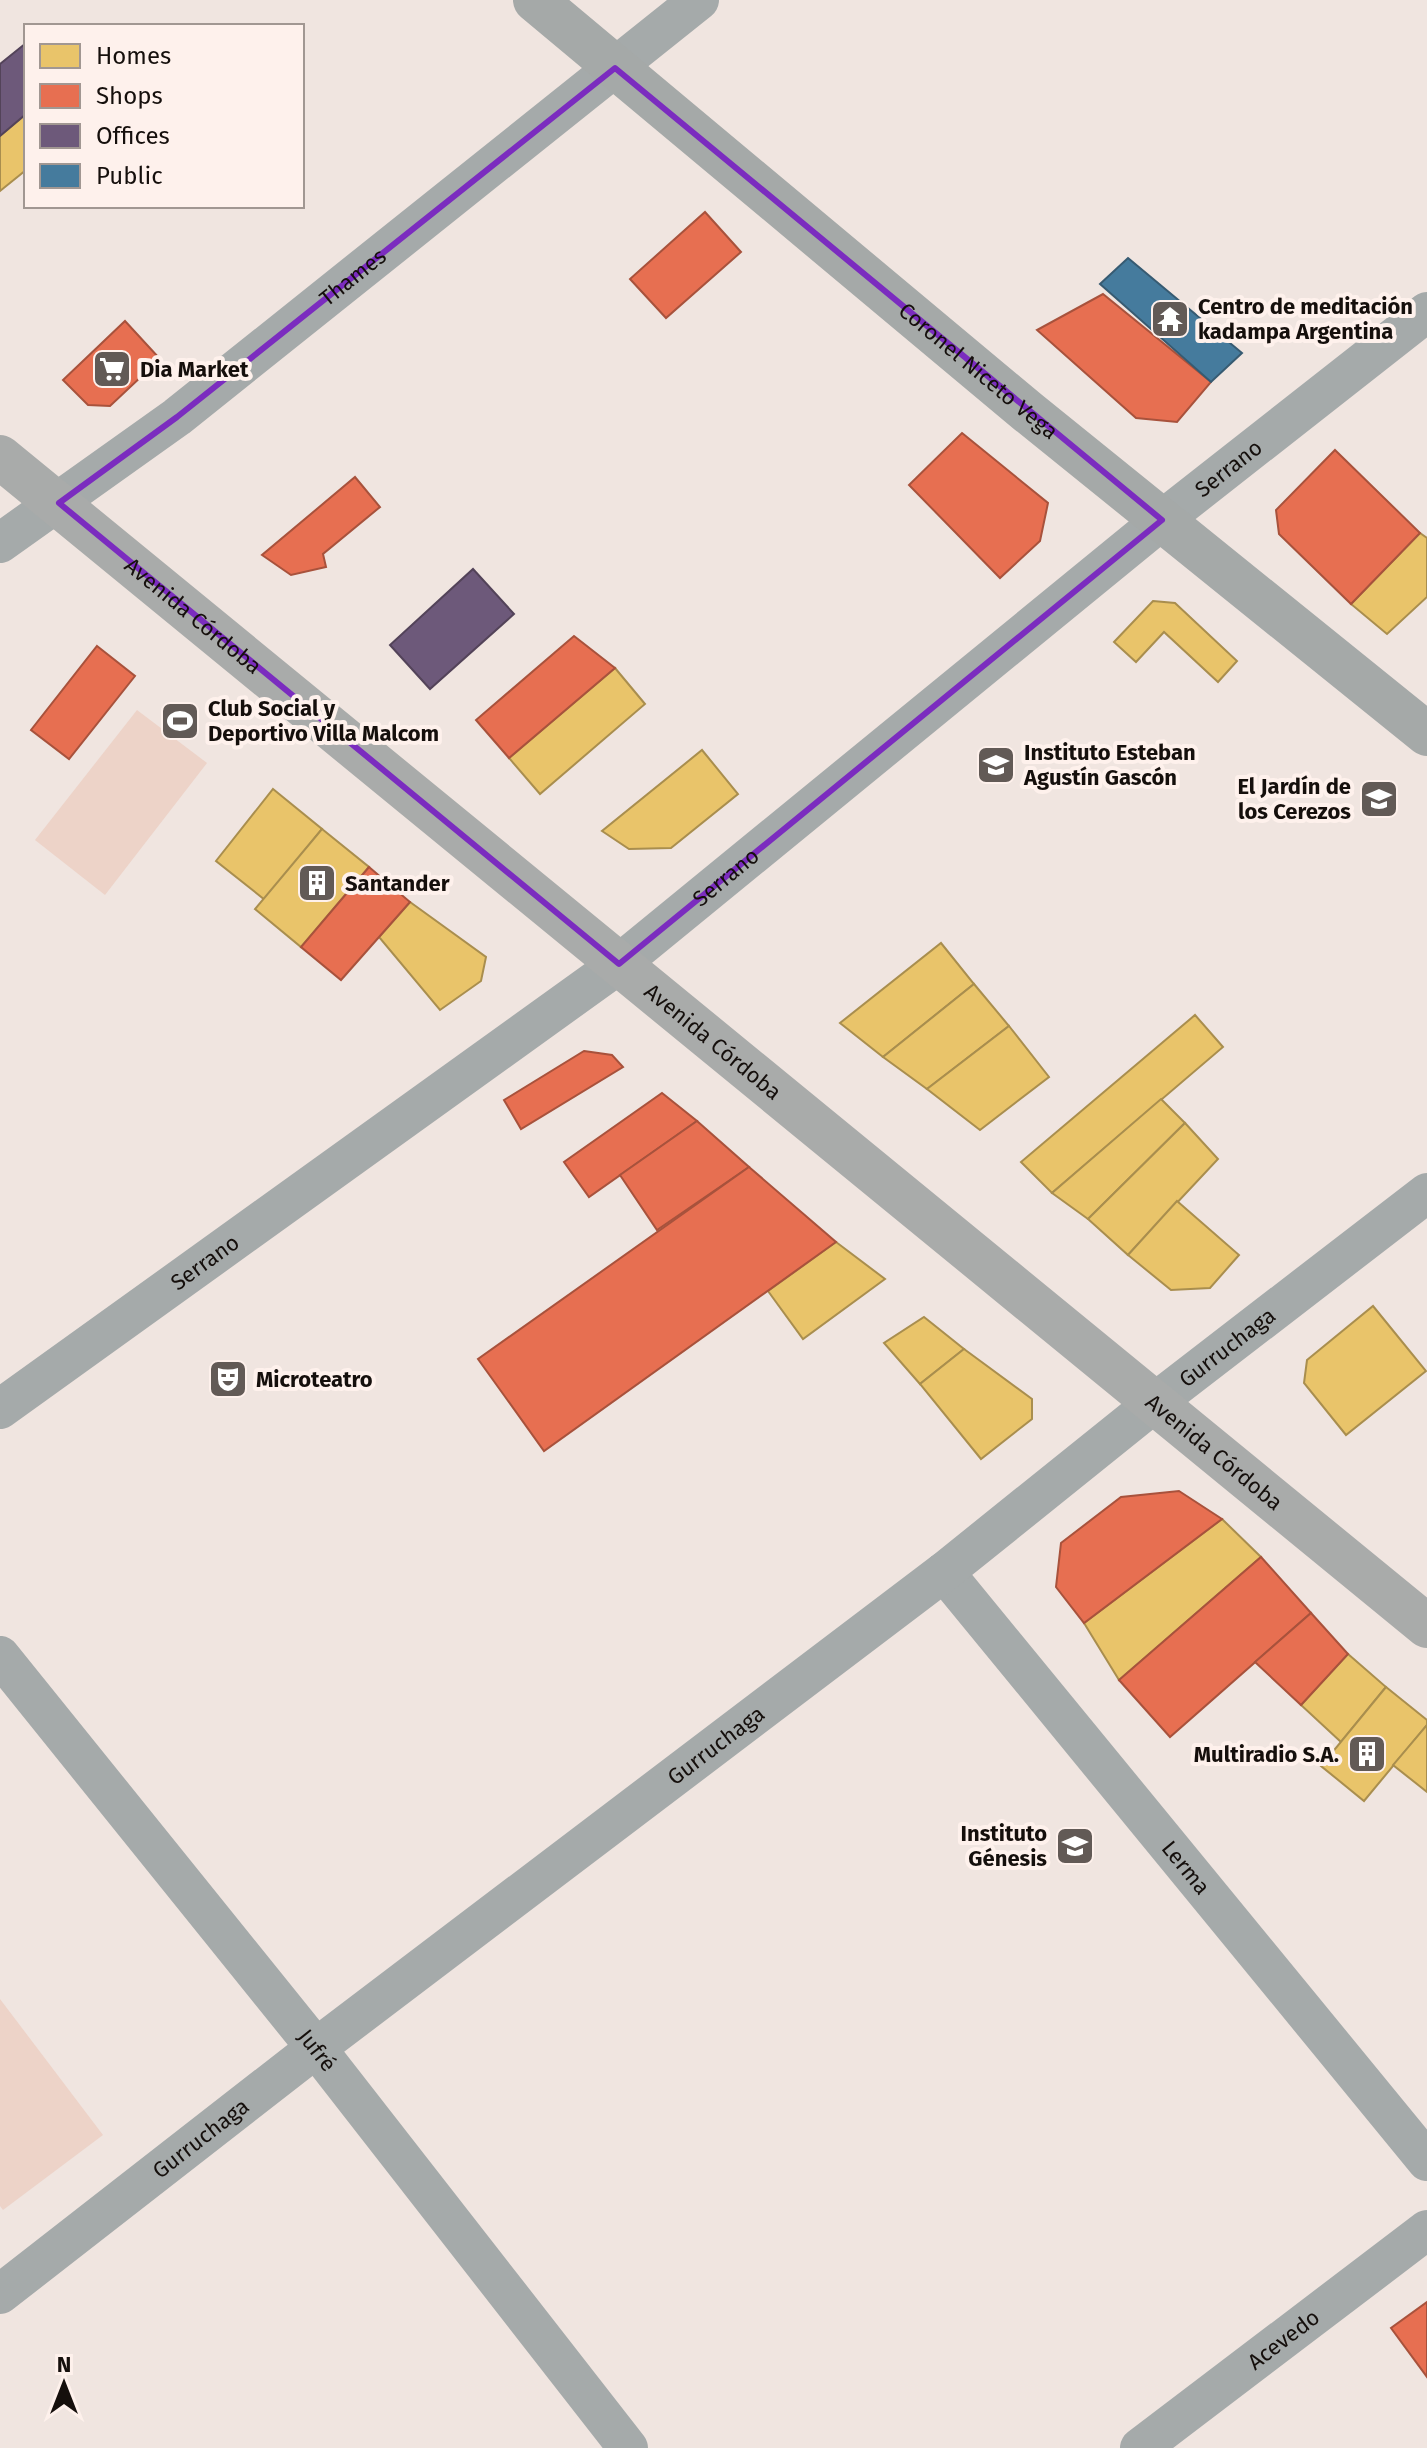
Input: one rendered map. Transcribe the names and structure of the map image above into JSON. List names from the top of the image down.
{
  "streets": {
    "main road": ["Avenida Córdoba"],
    "street": [
      "Thames",
      "Coronel Niceto Vega",
      "Serrano",
      "Gurruchaga",
      "Lerma",
      "Jufré",
      "Acevedo"
    ]
  },
  "crossings": [
    ["Thames", "Coronel Niceto Vega"],
    ["Thames", "Avenida Córdoba"],
    ["Coronel Niceto Vega", "Serrano"],
    ["Serrano", "Avenida Córdoba"],
    ["Avenida Córdoba", "Gurruchaga"],
    ["Gurruchaga", "Lerma"],
    ["Gurruchaga", "Jufré"]
  ],
  "places": {
    "temple": ["Centro de meditación kadampa Argentina"],
    "supermarket": ["Dia Market"],
    "sports": ["Club Social y Deportivo Villa Malcom"],
    "school or university": ["Instituto Esteban Agustín Gascón", "El Jardín de los Cerezos", "Instituto Génesis"],
    "building": ["Santander", "Multiradio S.A."],
    "theatre": ["Microteatro"]
  },
  "legend": [
    "Homes",
    "Shops",
    "Offices",
    "Public"
  ],
  "north": "top"
}
